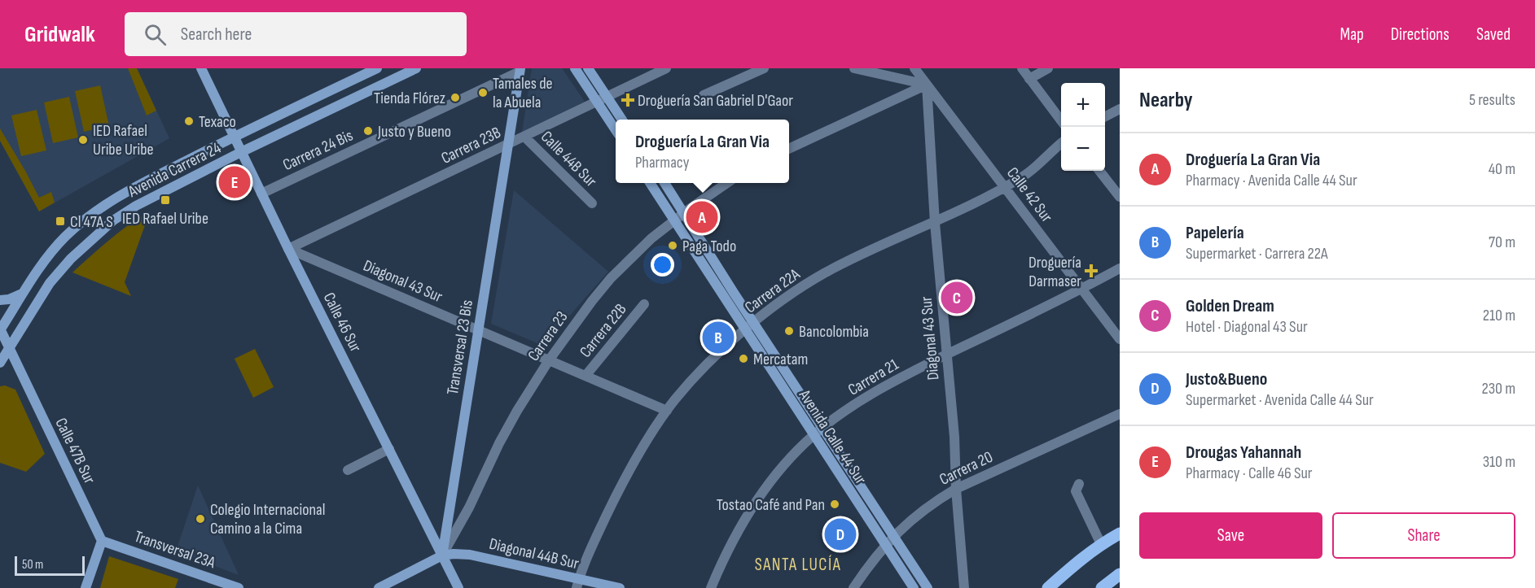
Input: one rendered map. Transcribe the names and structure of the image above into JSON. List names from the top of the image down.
{
  "streets": {
    "main road": [
      "Avenida Carrera 24",
      "Calle 46 Sur",
      "Transversal 23 Bis",
      "Avenida Calle 44 Sur",
      "Calle 47B Sur",
      "Transversal 23A",
      "Diagonal 44B Sur"
    ],
    "street": [
      "Carrera 23B",
      "Carrera 24 Bis",
      "Calle 44B Sur",
      "Calle 42 Sur",
      "Diagonal 43 Sur",
      "Carrera 22A",
      "Carrera 22B",
      "Carrera 23",
      "Carrera 21",
      "Carrera 20"
    ]
  },
  "crossings": [
    ["Carrera 23B", "Calle 44B Sur"],
    ["Carrera 23B", "Diagonal 43 Sur"],
    ["Carrera 23B", "Calle 46 Sur"],
    ["Carrera 23B", "Transversal 23 Bis"],
    ["Carrera 24 Bis", "Calle 46 Sur"],
    ["Carrera 24 Bis", "Transversal 23 Bis"],
    ["Avenida Carrera 24", "Calle 46 Sur"],
    ["Avenida Carrera 24", "Calle 47B Sur"],
    ["Calle 42 Sur", "Diagonal 43 Sur"],
    ["Calle 42 Sur", "Carrera 22A"],
    ["Calle 42 Sur", "Carrera 21"],
    ["Diagonal 43 Sur", "Carrera 22A"],
    ["Diagonal 43 Sur", "Calle 46 Sur"],
    ["Diagonal 43 Sur", "Carrera 22B"],
    ["Diagonal 43 Sur", "Carrera 23"],
    ["Diagonal 43 Sur", "Transversal 23 Bis"],
    ["Diagonal 43 Sur", "Carrera 21"],
    ["Diagonal 43 Sur", "Carrera 20"],
    ["Carrera 22A", "Avenida Calle 44 Sur"],
    ["Carrera 22A", "Diagonal 44B Sur"],
    ["Calle 46 Sur", "Carrera 23"],
    ["Calle 46 Sur", "Transversal 23 Bis"],
    ["Calle 46 Sur", "Diagonal 44B Sur"],
    ["Carrera 23", "Transversal 23 Bis"],
    ["Carrera 23", "Avenida Calle 44 Sur"],
    ["Carrera 23", "Diagonal 44B Sur"],
    ["Transversal 23 Bis", "Diagonal 44B Sur"],
    ["Carrera 21", "Avenida Calle 44 Sur"],
    ["Avenida Calle 44 Sur", "Carrera 20"],
    ["Calle 47B Sur", "Transversal 23A"]
  ],
  "districts": ["SANTA LUCÍA"],
  "places": {
    "other": [
      "Tamales de la Abuela",
      "Tienda Flórez",
      "Texaco",
      "Justo y Bueno",
      "IED Rafael Uribe Uribe",
      "Paga Todo",
      "Bancolombia",
      "Mercatam",
      "Tostao Café and Pan",
      "Colegio Internacional Camino a la Cima"
    ],
    "health": ["Droguería San Gabriel D'Gaor", "Droguería Darmaser"],
    "transit": ["IED Rafael Uribe", "Cl 47A S"]
  },
  "scale_bar": "50 m",
  "page": {
    "header": "Gridwalk",
    "search": "Search here",
    "nav": ["Map", "Directions", "Saved"],
    "heading": ["Nearby", "5 results"],
    "map_buttons": ["+", "−"],
    "popup": ["Droguería La Gran Via", "Pharmacy"],
    "list": [
      {
        "mark": "A",
        "name": "Droguería La Gran Via",
        "note": "Pharmacy · Avenida Calle 44 Sur",
        "value": "40 m"
      },
      {
        "mark": "B",
        "name": "Papelería",
        "note": "Supermarket · Carrera 22A",
        "value": "70 m"
      },
      {
        "mark": "C",
        "name": "Golden Dream",
        "note": "Hotel · Diagonal 43 Sur",
        "value": "210 m"
      },
      {
        "mark": "D",
        "name": "Justo&Bueno",
        "note": "Supermarket · Avenida Calle 44 Sur",
        "value": "230 m"
      },
      {
        "mark": "E",
        "name": "Drougas Yahannah",
        "note": "Pharmacy · Calle 46 Sur",
        "value": "310 m"
      }
    ],
    "pins": [
      "E",
      "A",
      "C",
      "B",
      "D"
    ],
    "buttons": ["Save", "Share"],
    "scale": "50 m"
  }
}
